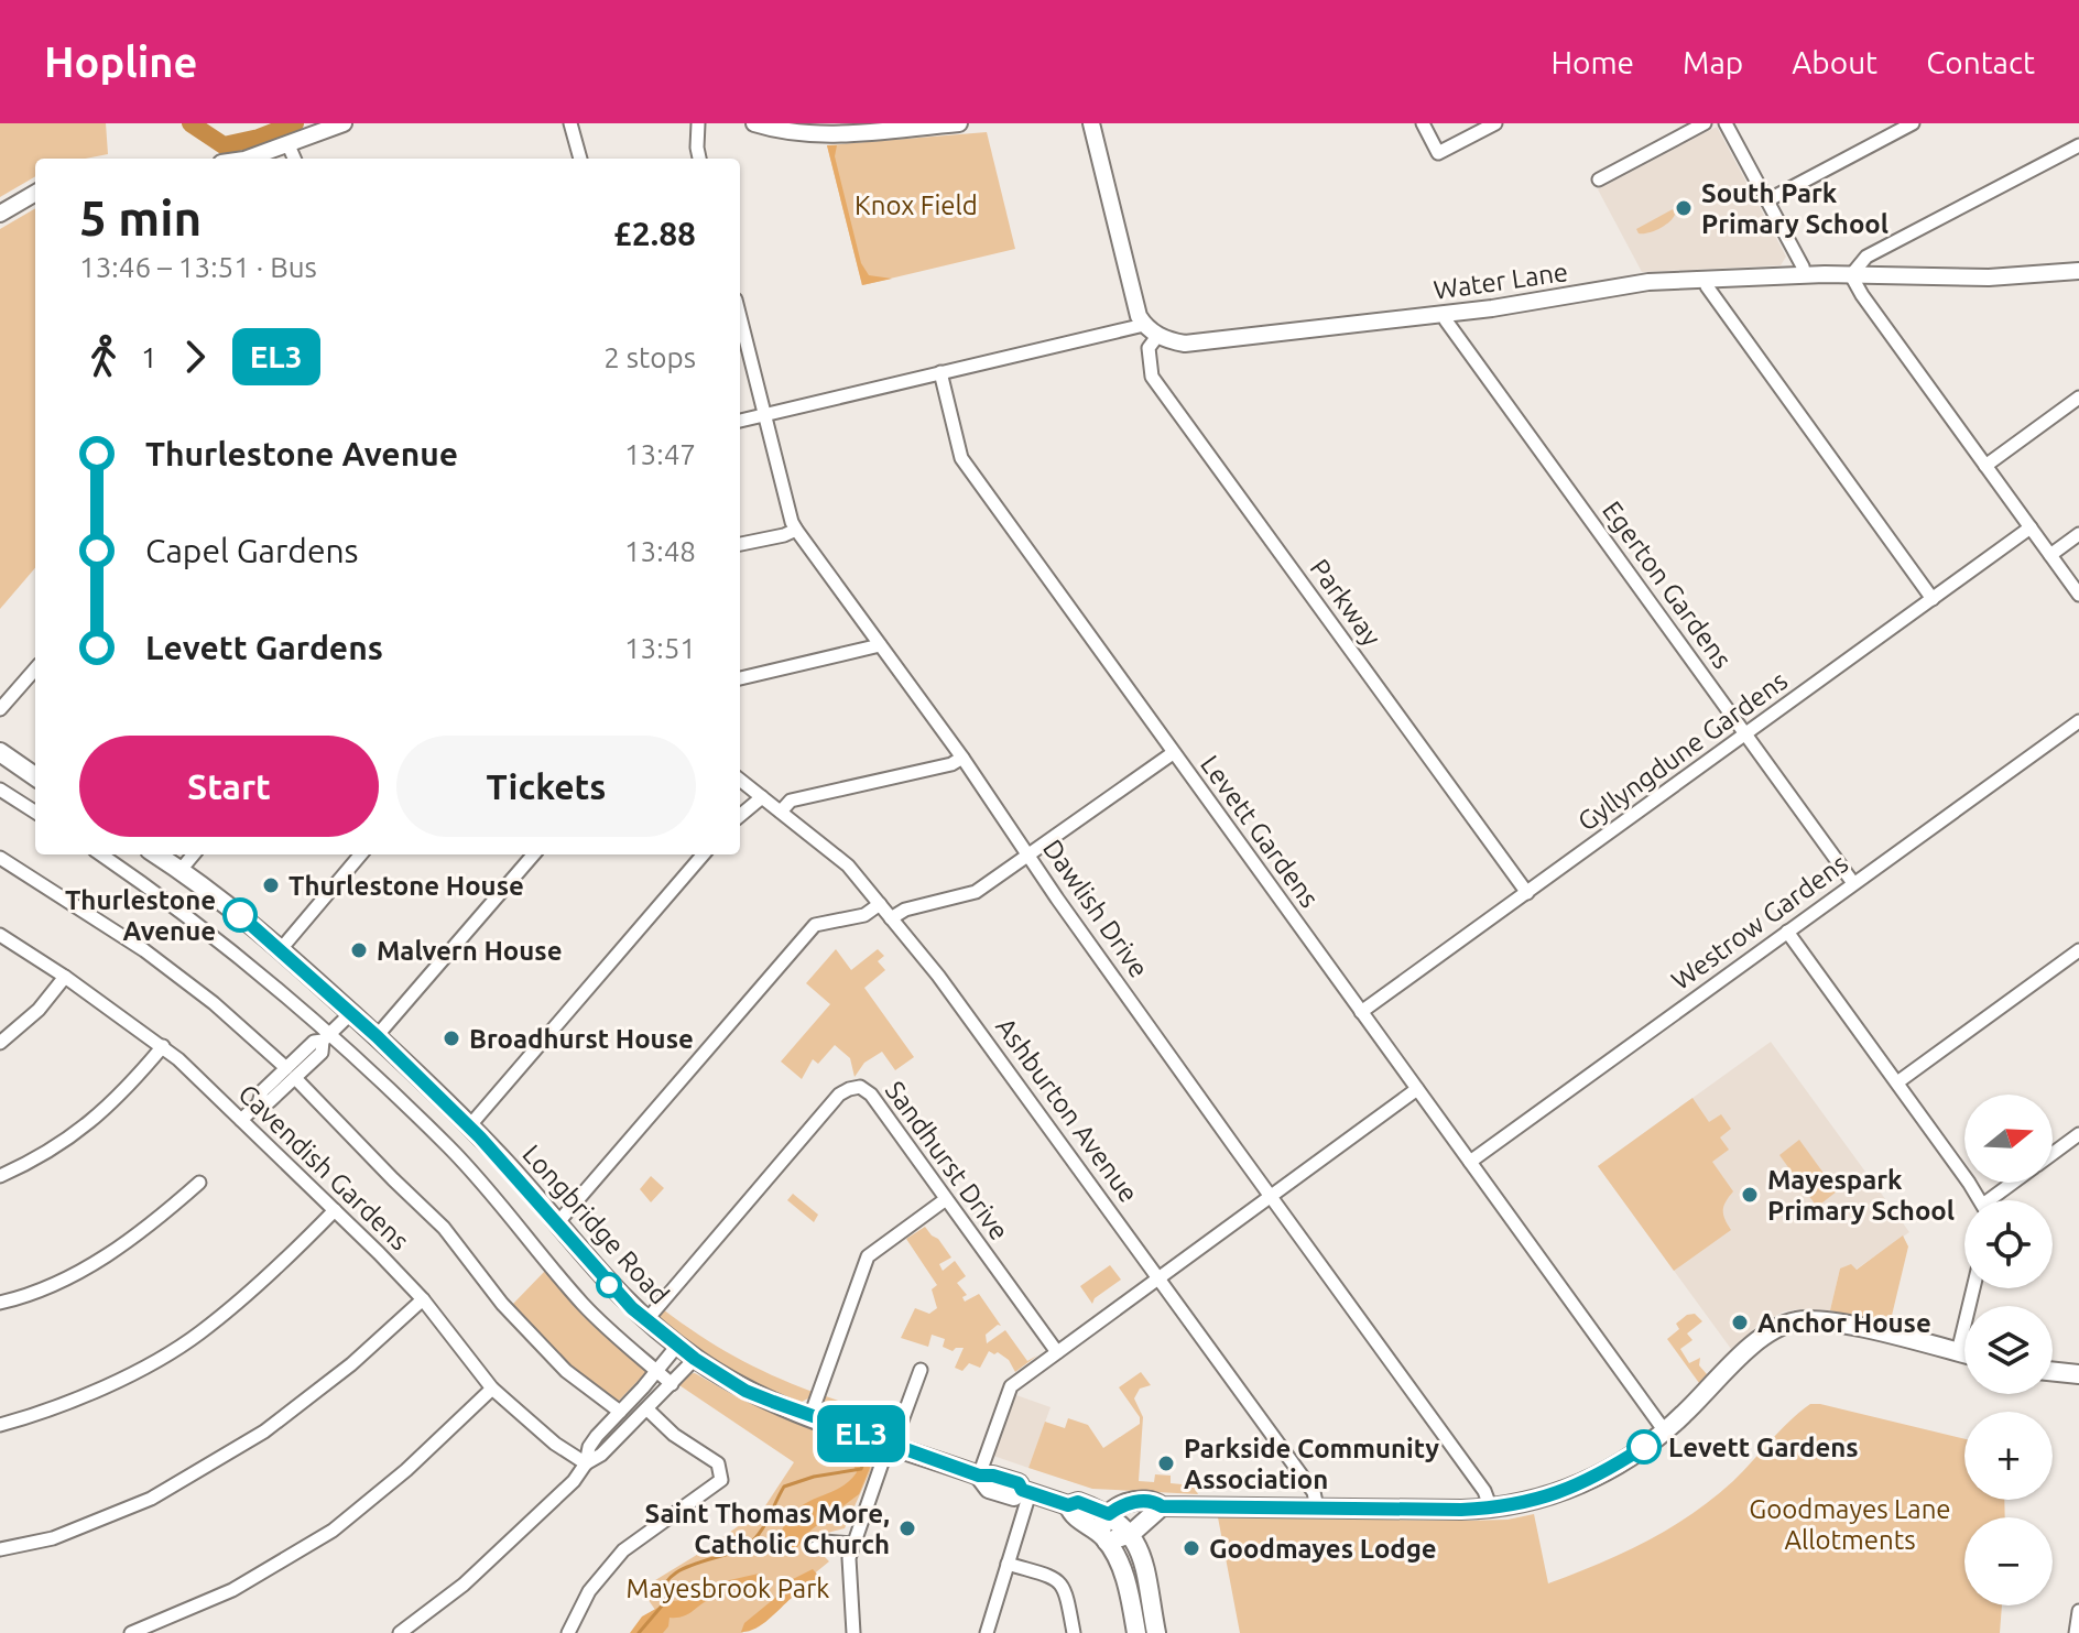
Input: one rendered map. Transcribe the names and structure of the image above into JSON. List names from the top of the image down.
{
  "streets": {
    "main road": ["Longbridge Road"],
    "street": [
      "Water Lane",
      "Egerton Gardens",
      "Parkway",
      "Gyllyngdune Gardens",
      "Levett Gardens",
      "Dawlish Drive",
      "Westrow Gardens",
      "Ashburton Avenue",
      "Sandhurst Drive",
      "Cavendish Gardens"
    ]
  },
  "crossings": [
    ["Water Lane", "Egerton Gardens"],
    ["Water Lane", "Parkway"],
    ["Egerton Gardens", "Gyllyngdune Gardens"],
    ["Egerton Gardens", "Westrow Gardens"],
    ["Parkway", "Gyllyngdune Gardens"],
    ["Gyllyngdune Gardens", "Levett Gardens"],
    ["Levett Gardens", "Westrow Gardens"],
    ["Sandhurst Drive", "Longbridge Road"]
  ],
  "parks": ["Knox Field", "Goodmayes Lane Allotments", "Mayesbrook Park"],
  "places": [
    "South Park Primary School",
    "Thurlestone House",
    "Thurlestone Avenue",
    "Malvern House",
    "Broadhurst House",
    "Mayespark Primary School",
    "Anchor House",
    "Levett Gardens",
    "Parkside Community Association",
    "Saint Thomas More, Catholic Church",
    "Goodmayes Lodge"
  ],
  "lines": ["bus line EL3"],
  "north": "right",
  "page": {
    "header": "Hopline",
    "nav": [
      "Home",
      "Map",
      "About",
      "Contact"
    ],
    "on_map": "EL3",
    "heading": ["5 min", "13:46 – 13:51 · Bus", "£2.88"],
    "legs": ["1", "EL3", "2 stops"],
    "list": [
      {
        "name": "Thurlestone Avenue",
        "value": "13:47"
      },
      {
        "name": "Capel Gardens",
        "value": "13:48"
      },
      {
        "name": "Levett Gardens",
        "value": "13:51"
      }
    ],
    "buttons": ["Start", "Tickets"],
    "map_buttons": ["+", "−"]
  }
}
